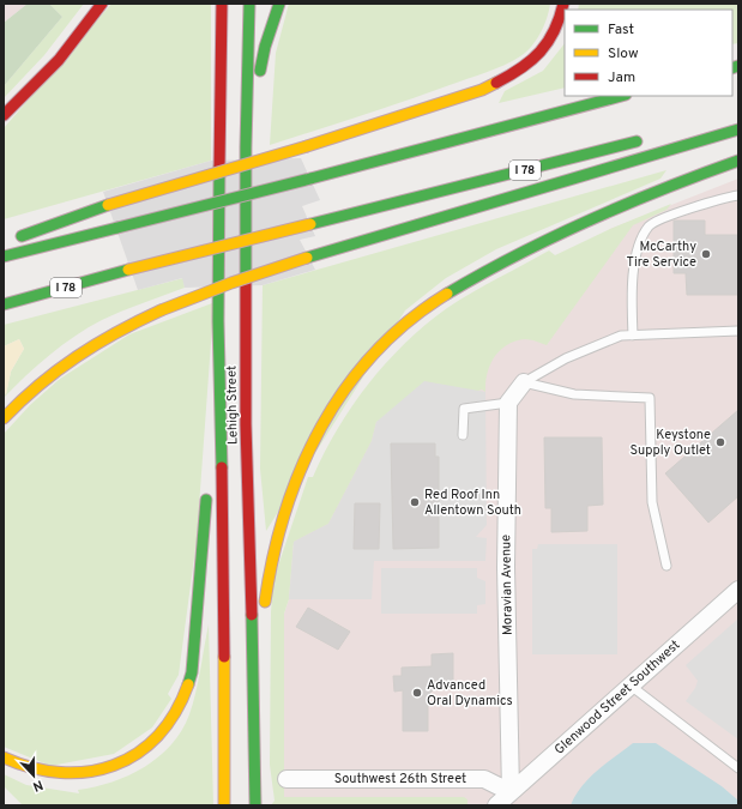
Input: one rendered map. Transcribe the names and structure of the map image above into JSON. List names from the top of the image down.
{
  "streets": {
    "highway": ["I 78", "Lehigh Street"],
    "street": ["Moravian Avenue", "Glenwood Street Southwest", "Southwest 26th Street"]
  },
  "crossings": [
    ["Moravian Avenue", "Glenwood Street Southwest"],
    ["Moravian Avenue", "Southwest 26th Street"],
    ["Glenwood Street Southwest", "Southwest 26th Street"]
  ],
  "places": [
    "McCarthy Tire Service",
    "Keystone Supply Outlet",
    "Red Roof Inn Allentown South",
    "Advanced Oral Dynamics"
  ],
  "legend": ["Fast", "Slow", "Jam"],
  "north": "bottom"
}
